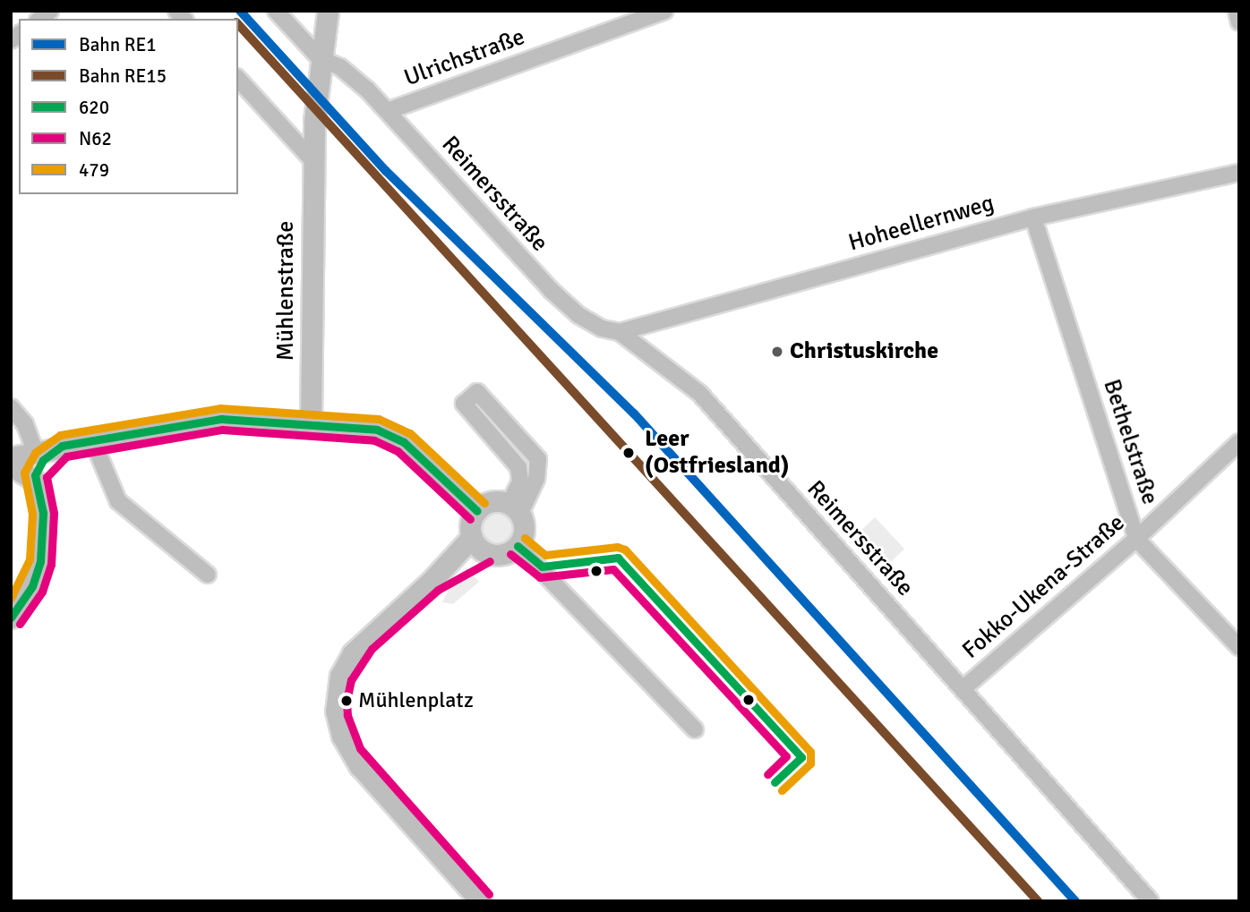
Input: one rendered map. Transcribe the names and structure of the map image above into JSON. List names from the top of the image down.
{
  "streets": {
    "main road": ["Mühlenstraße"],
    "street": [
      "Ulrichstraße",
      "Reimersstraße",
      "Hoheellernweg",
      "Bethelstraße",
      "Fokko-Ukena-Straße"
    ]
  },
  "crossings": [
    ["Ulrichstraße", "Reimersstraße"],
    ["Reimersstraße", "Hoheellernweg"],
    ["Reimersstraße", "Mühlenstraße"],
    ["Reimersstraße", "Fokko-Ukena-Straße"],
    ["Hoheellernweg", "Bethelstraße"],
    ["Bethelstraße", "Fokko-Ukena-Straße"]
  ],
  "places": ["Christuskirche", "Leer (Ostfriesland)", "Mühlenplatz"],
  "lines": [
    "rail line RE1",
    "rail line RE15",
    "transit line 479",
    "transit line 620",
    "transit line N62"
  ],
  "legend": [
    "Bahn RE1",
    "Bahn RE15",
    "620",
    "N62",
    "479"
  ]
}
